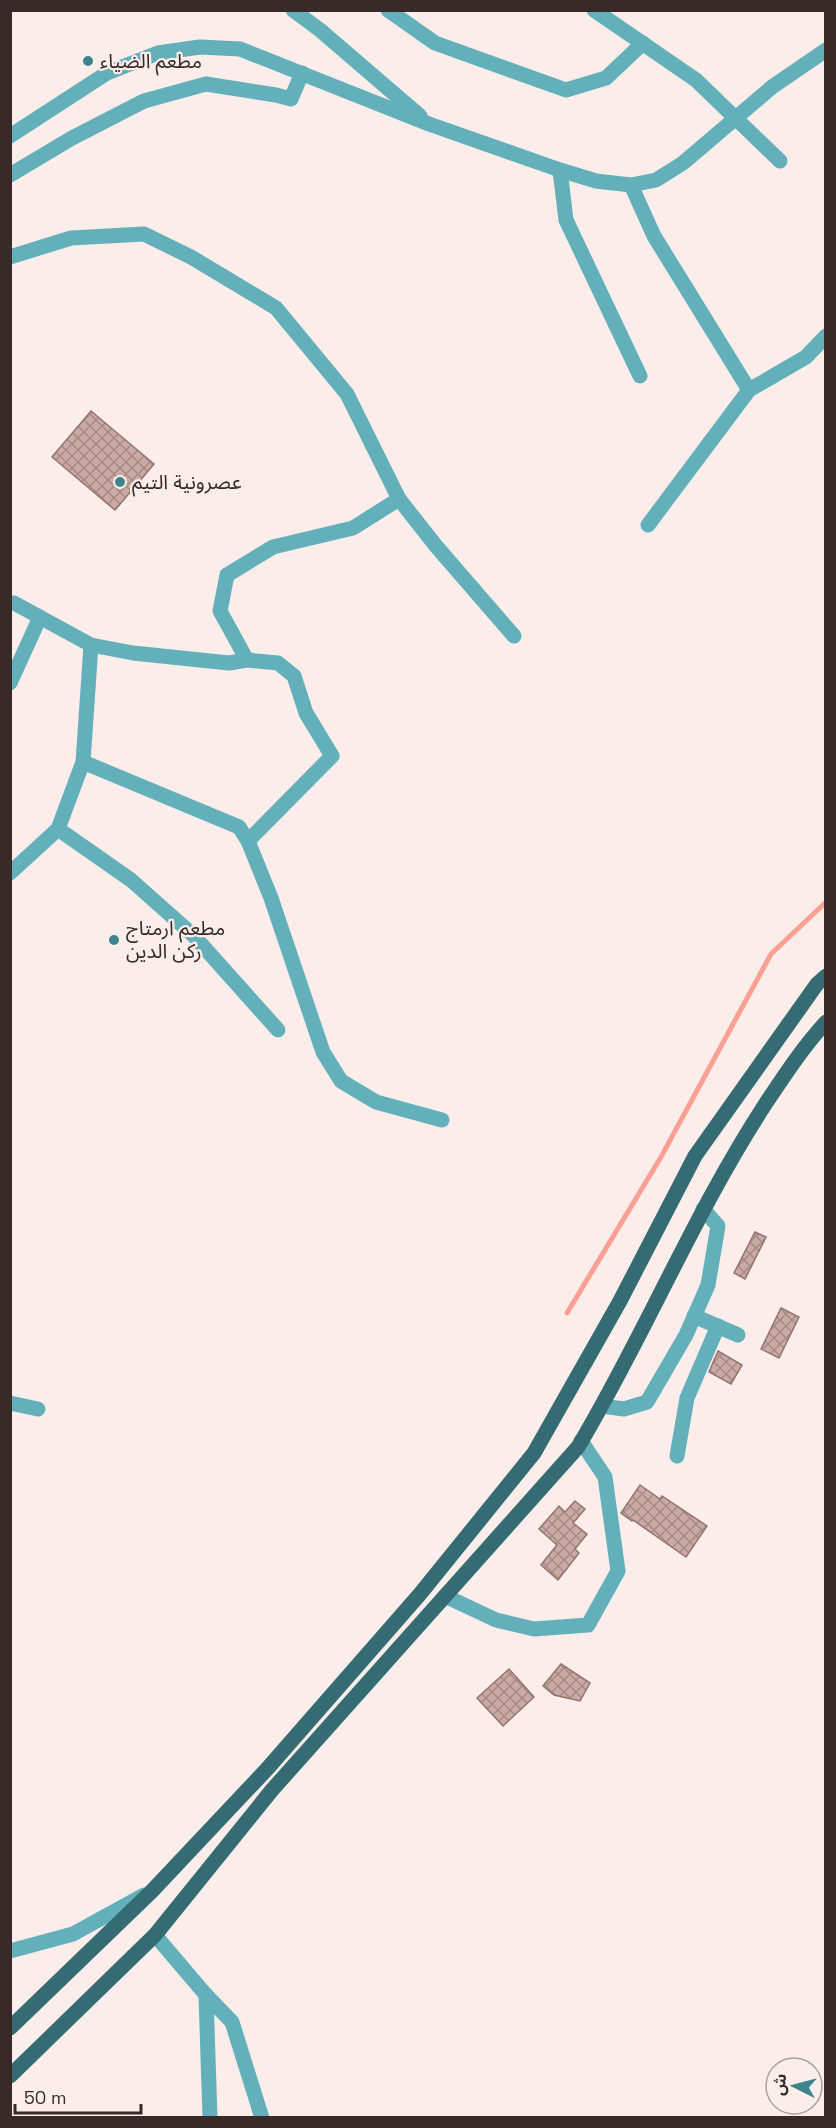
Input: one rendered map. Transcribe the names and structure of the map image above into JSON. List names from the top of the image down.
{
  "places": ["مطعم الضياء", "عصرونية التيم", "مطعم ارمتاج ركن الدين"],
  "scale_bar": "50 m",
  "north": "left"
}
